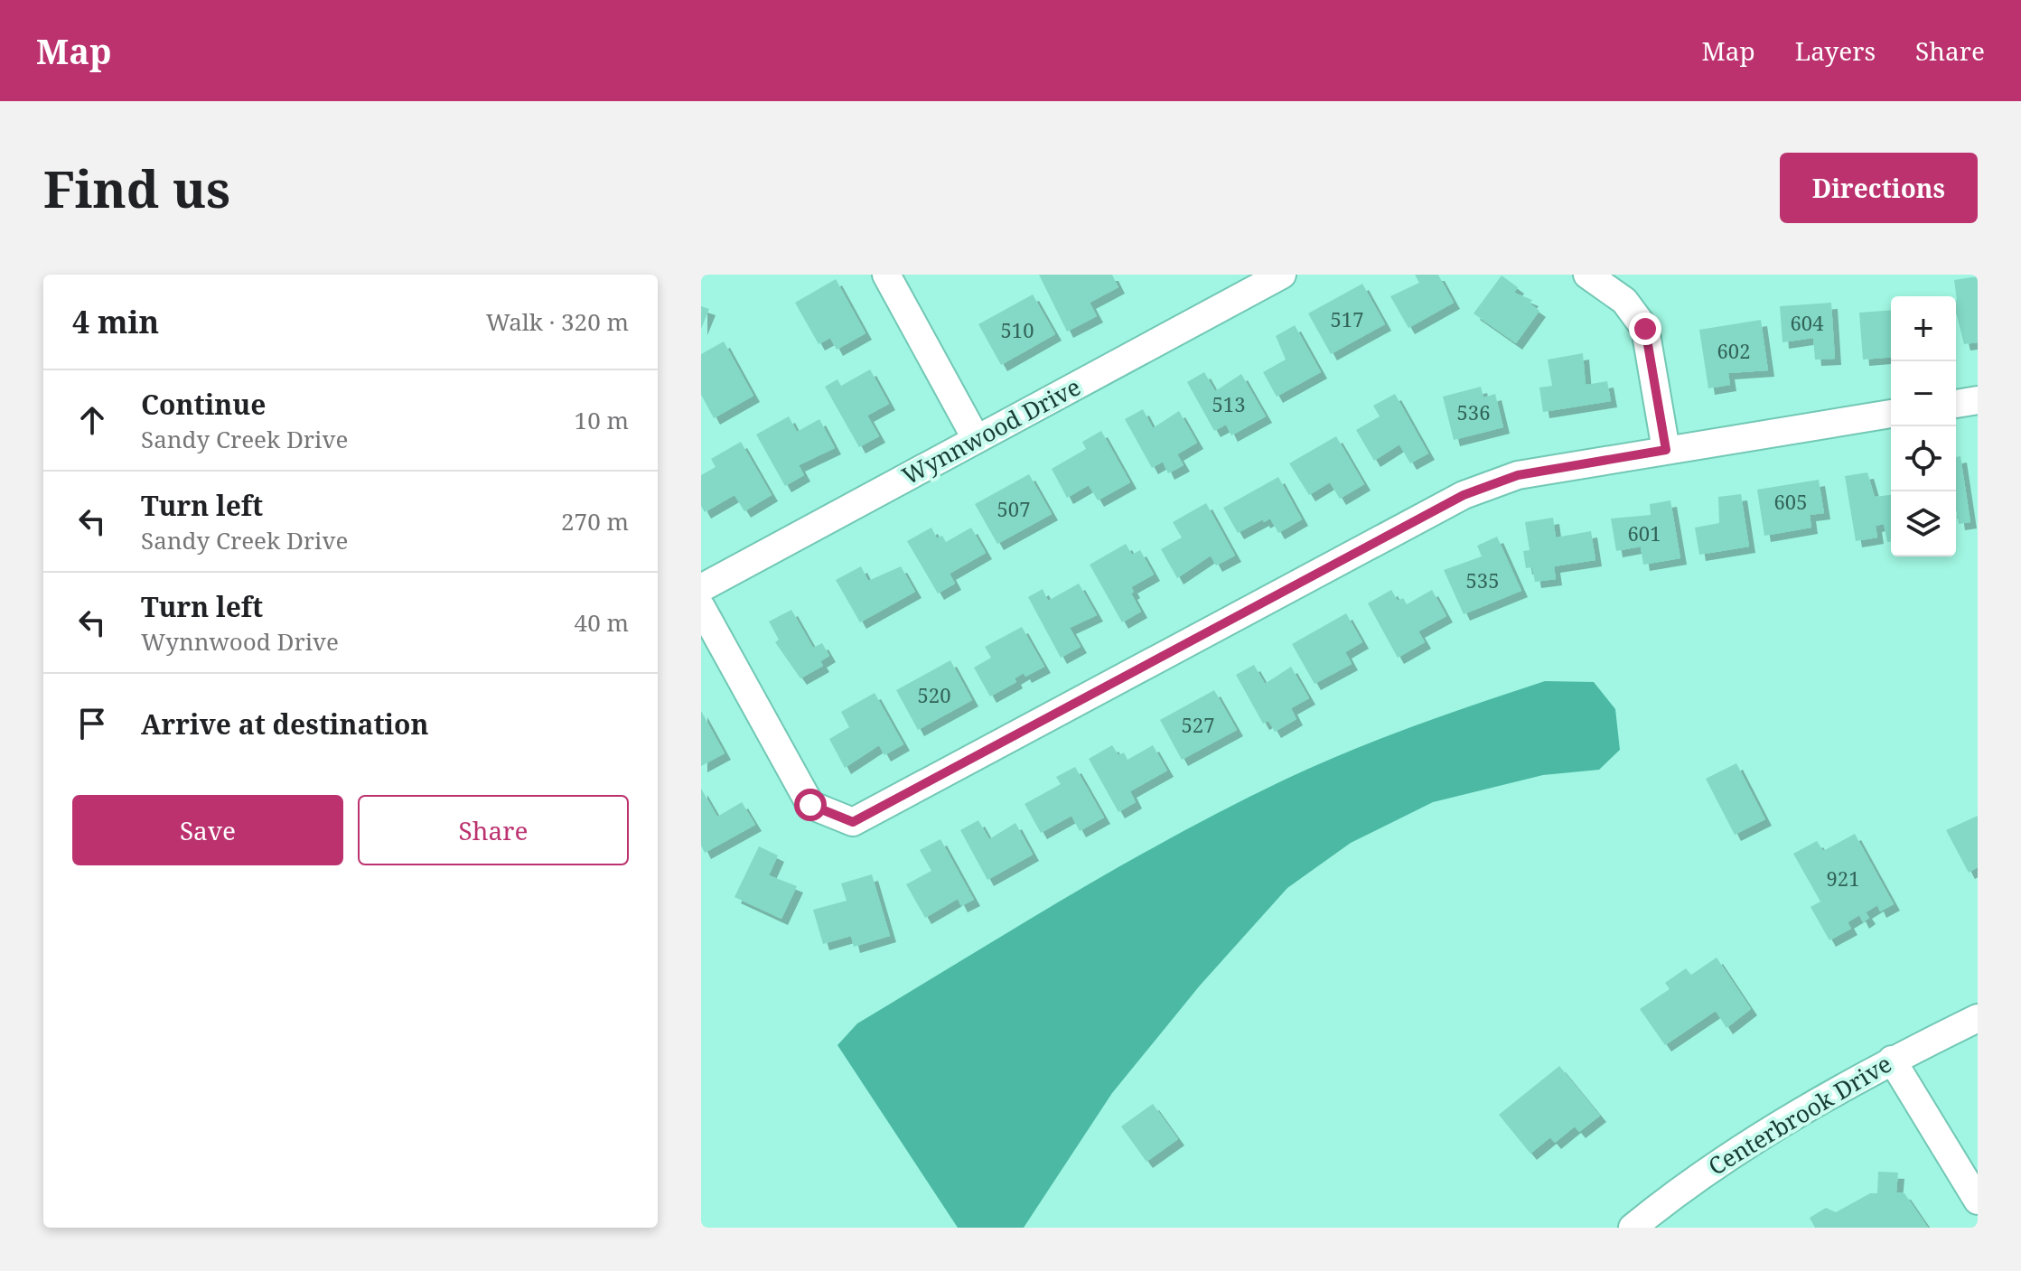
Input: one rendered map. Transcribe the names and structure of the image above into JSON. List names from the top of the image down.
{
  "streets": {
    "street": ["Wynnwood Drive", "Centerbrook Drive"]
  },
  "house_numbers": [
    "517",
    "604",
    "510",
    "602",
    "513",
    "536",
    "605",
    "507",
    "601",
    "535",
    "520",
    "527",
    "921"
  ],
  "page": {
    "header": "Map",
    "nav": ["Map", "Layers", "Share"],
    "buttons": [
      "Directions",
      ["Save", "Share"]
    ],
    "title": "Find us",
    "heading": ["4 min", "Walk · 320 m"],
    "map_buttons": ["+", "−"],
    "list": [
      ["Continue", "Sandy Creek Drive", "10 m"],
      ["Turn left", "Sandy Creek Drive", "270 m"],
      ["Turn left", "Wynnwood Drive", "40 m"],
      "Arrive at destination"
    ]
  }
}
